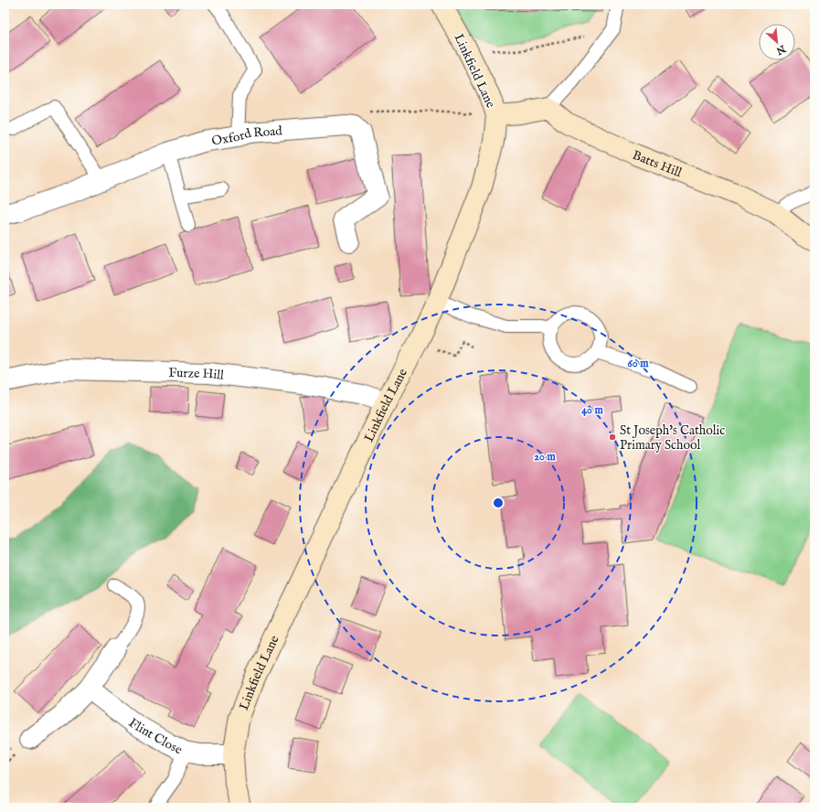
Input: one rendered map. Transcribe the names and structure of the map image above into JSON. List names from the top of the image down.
{
  "streets": {
    "street": [
      "Linkfield Lane",
      "Oxford Road",
      "Batts Hill",
      "Furze Hill",
      "Flint Close"
    ]
  },
  "crossings": [
    ["Linkfield Lane", "Furze Hill"],
    ["Linkfield Lane", "Flint Close"]
  ],
  "places": ["St Joseph's Catholic Primary School"],
  "north": "bottom right",
  "rings": ["60 m", "40 m", "20 m"]
}
